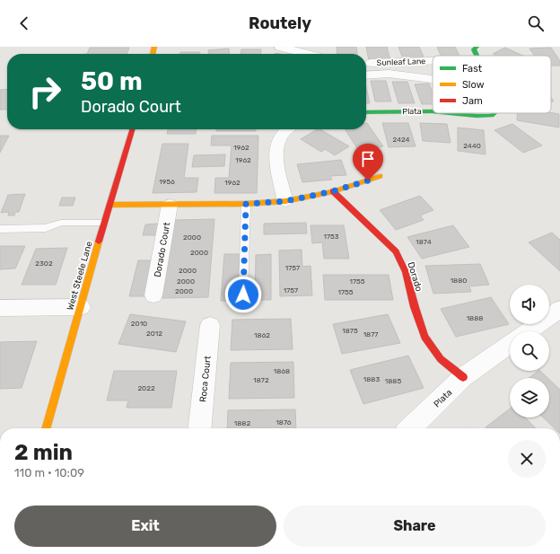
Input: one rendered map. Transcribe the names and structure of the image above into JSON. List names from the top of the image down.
{
  "streets": {
    "street": [
      "Sunleaf Lane",
      "Plata",
      "Dorado Court",
      "West Steele Lane",
      "Dorado",
      "Roca Court"
    ]
  },
  "crossings": [
    ["Plata", "Dorado"]
  ],
  "house_numbers": [
    "2424",
    "2440",
    "1962",
    "1962",
    "1956",
    "1962",
    "1753",
    "2000",
    "1874",
    "2000",
    "2302",
    "1757",
    "2000",
    "1880",
    "2000",
    "1755",
    "1757",
    "2000",
    "1755",
    "1888",
    "2010",
    "1875",
    "2012",
    "1877",
    "1862",
    "1868",
    "1883",
    "1872",
    "1885",
    "2022",
    "1876",
    "1882"
  ],
  "legend": ["Fast", "Slow", "Jam"],
  "page": {
    "header": "Routely",
    "turn": ["50 m", "Dorado Court"],
    "heading": ["2 min", "110 m · 10:09"],
    "buttons": ["Exit", "Share"]
  }
}
